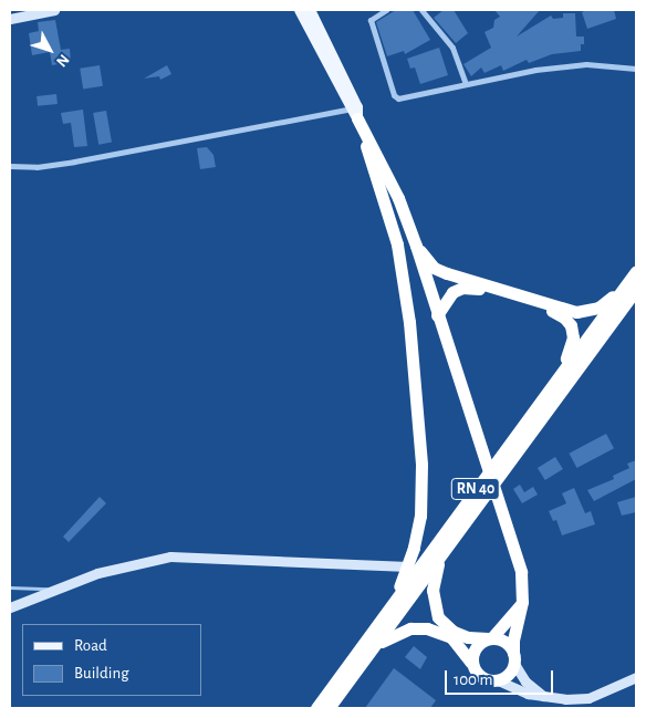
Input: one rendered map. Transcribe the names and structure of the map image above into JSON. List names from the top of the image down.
{
  "streets": {
    "highway": ["RN 40"]
  },
  "legend": ["Road", "Building"],
  "scale_bar": "100 m",
  "north": "bottom right"
}
